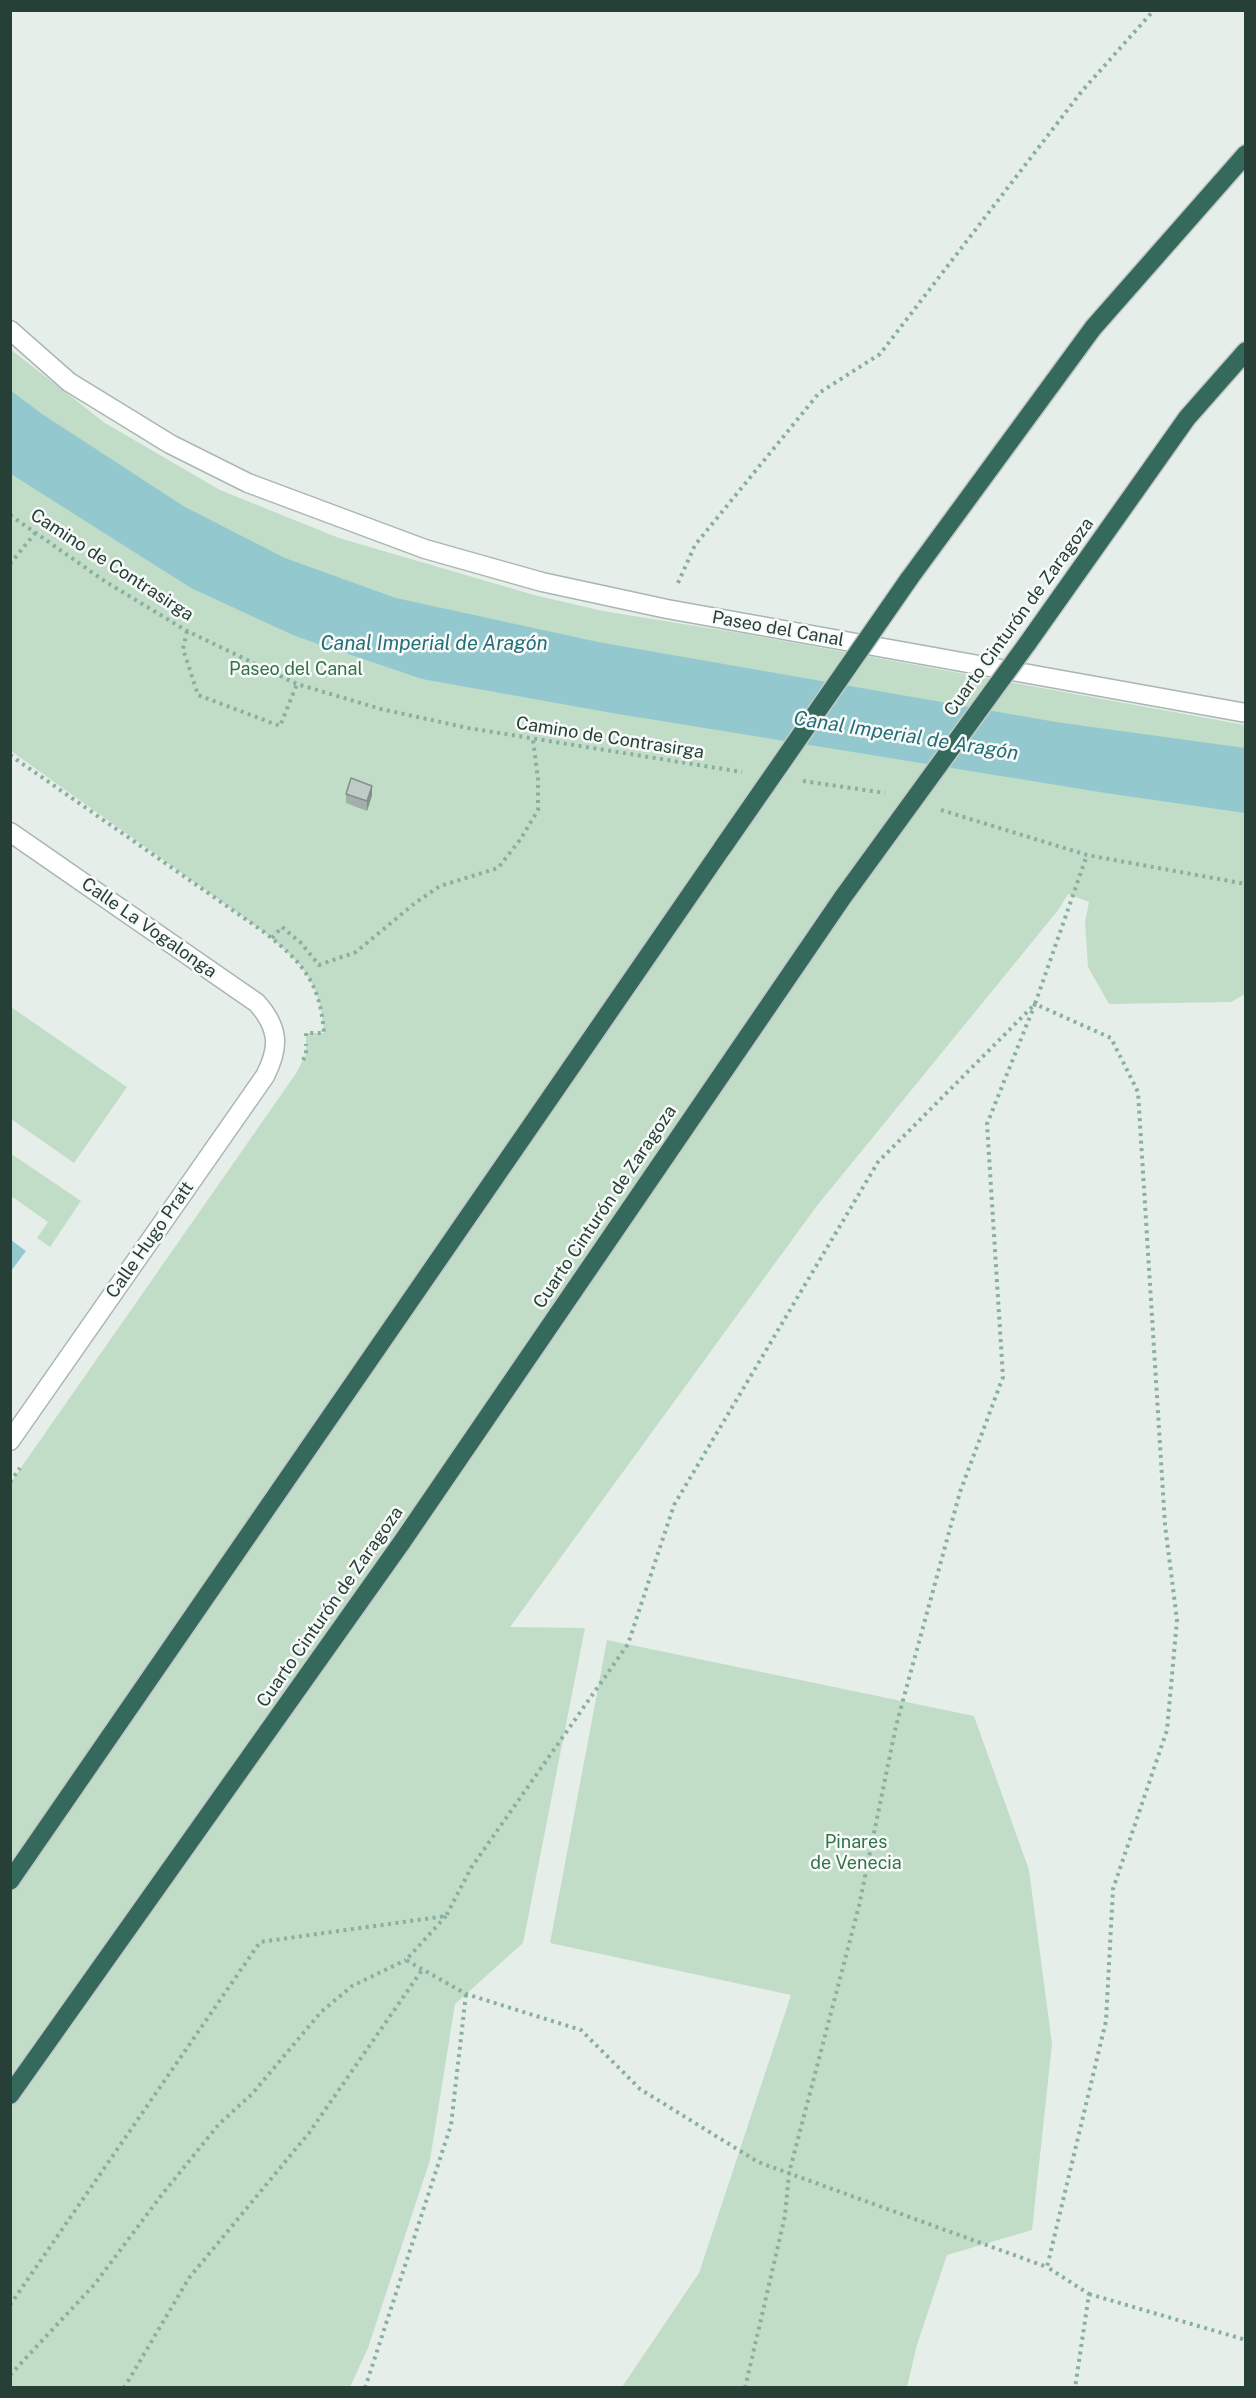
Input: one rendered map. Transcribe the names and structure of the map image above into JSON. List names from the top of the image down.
{
  "streets": {
    "highway": ["Cuarto Cinturón de Zaragoza"],
    "street": ["Paseo del Canal", "Calle La Vogalonga", "Calle Hugo Pratt"],
    "path": ["Camino de Contrasirga"]
  },
  "crossings": [
    ["Calle La Vogalonga", "Calle Hugo Pratt"]
  ],
  "water": ["Canal Imperial de Aragón"],
  "parks": ["Paseo del Canal", "Pinares de Venecia"]
}
